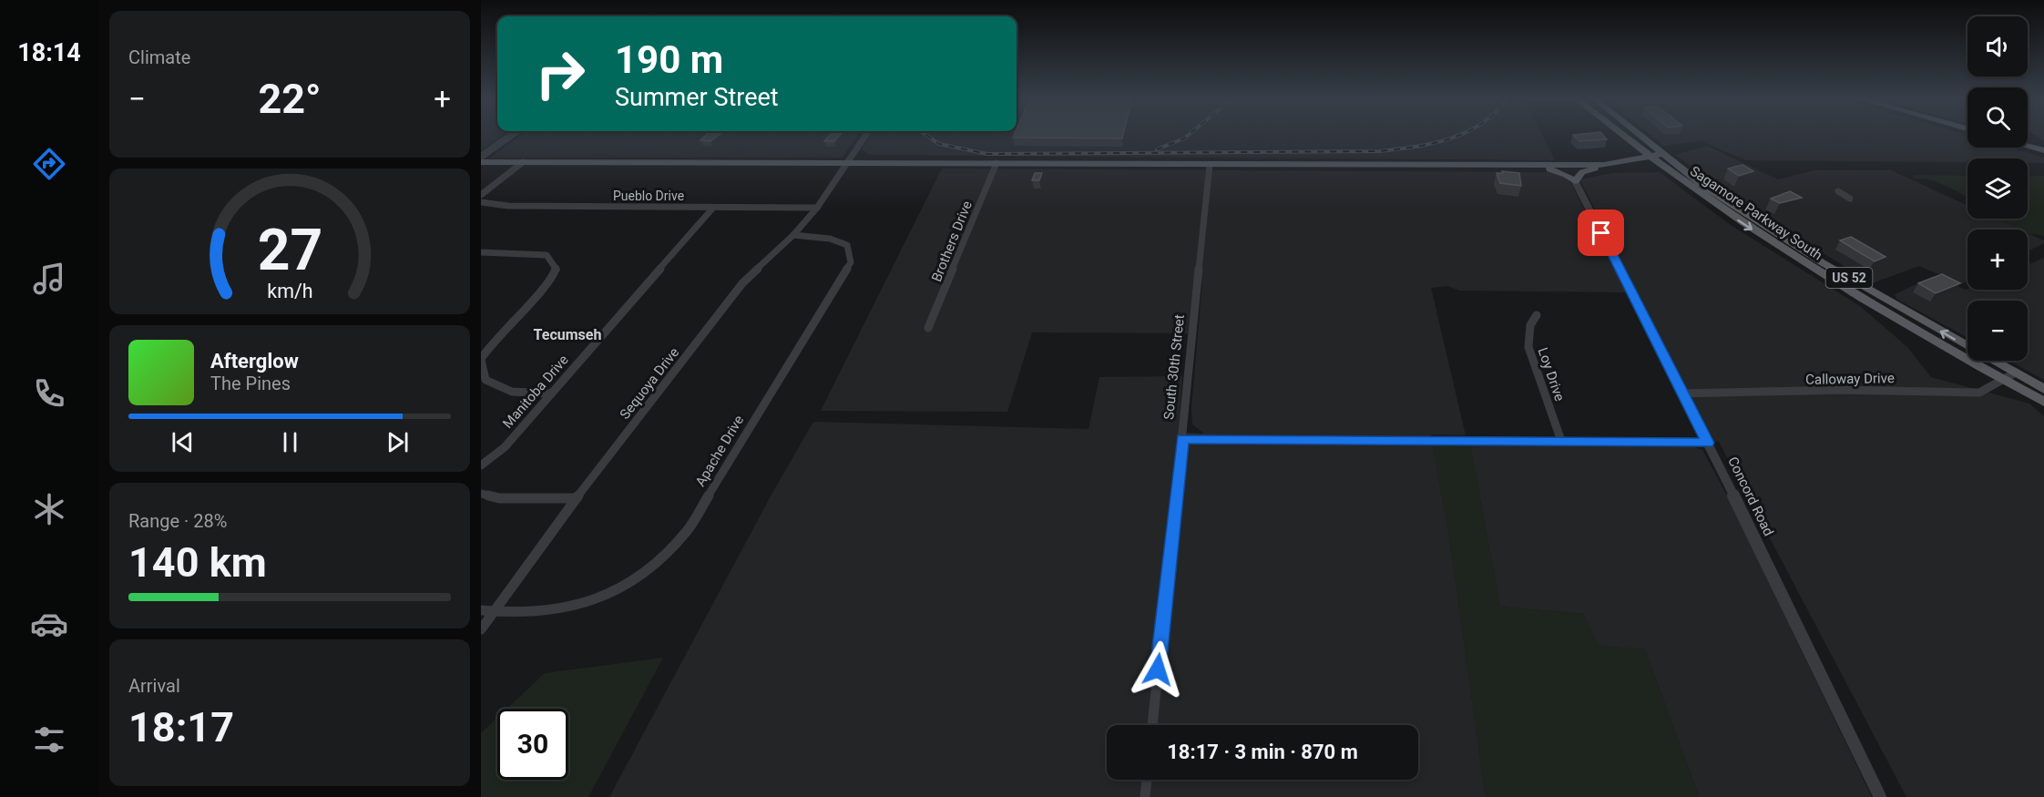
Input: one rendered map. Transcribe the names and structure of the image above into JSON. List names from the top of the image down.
{
  "streets": {
    "main road": ["Sagamore Parkway South", "US 52"],
    "street": [
      "Pueblo Drive",
      "Brothers Drive",
      "South 30th Street",
      "Loy Drive",
      "Calloway Drive",
      "Sequoya Drive",
      "Manitoba Drive",
      "Apache Drive",
      "Concord Road"
    ]
  },
  "crossings": [
    ["Pueblo Drive", "Sequoya Drive"],
    ["Pueblo Drive", "Manitoba Drive"],
    ["Sagamore Parkway South", "US 52"],
    ["Sagamore Parkway South", "Calloway Drive"],
    ["Brothers Drive", "US 52"],
    ["US 52", "South 30th Street"],
    ["US 52", "Sequoya Drive"],
    ["Calloway Drive", "Concord Road"],
    ["Sequoya Drive", "Apache Drive"]
  ],
  "districts": ["Tecumseh"],
  "page": {
    "tabs": "18:14",
    "tile": [
      "Climate",
      ["Range · 28%", "140 km"],
      ["Arrival", "18:17"]
    ],
    "map_buttons": ["+", "−"],
    "turn": ["190 m", "Summer Street"],
    "heat": ["−", "22°", "+"],
    "song": ["Afterglow", "The Pines"],
    "limit": "30",
    "trip": "18:17 · 3 min · 870 m",
    "gauge": ["27", "km/h"]
  }
}
